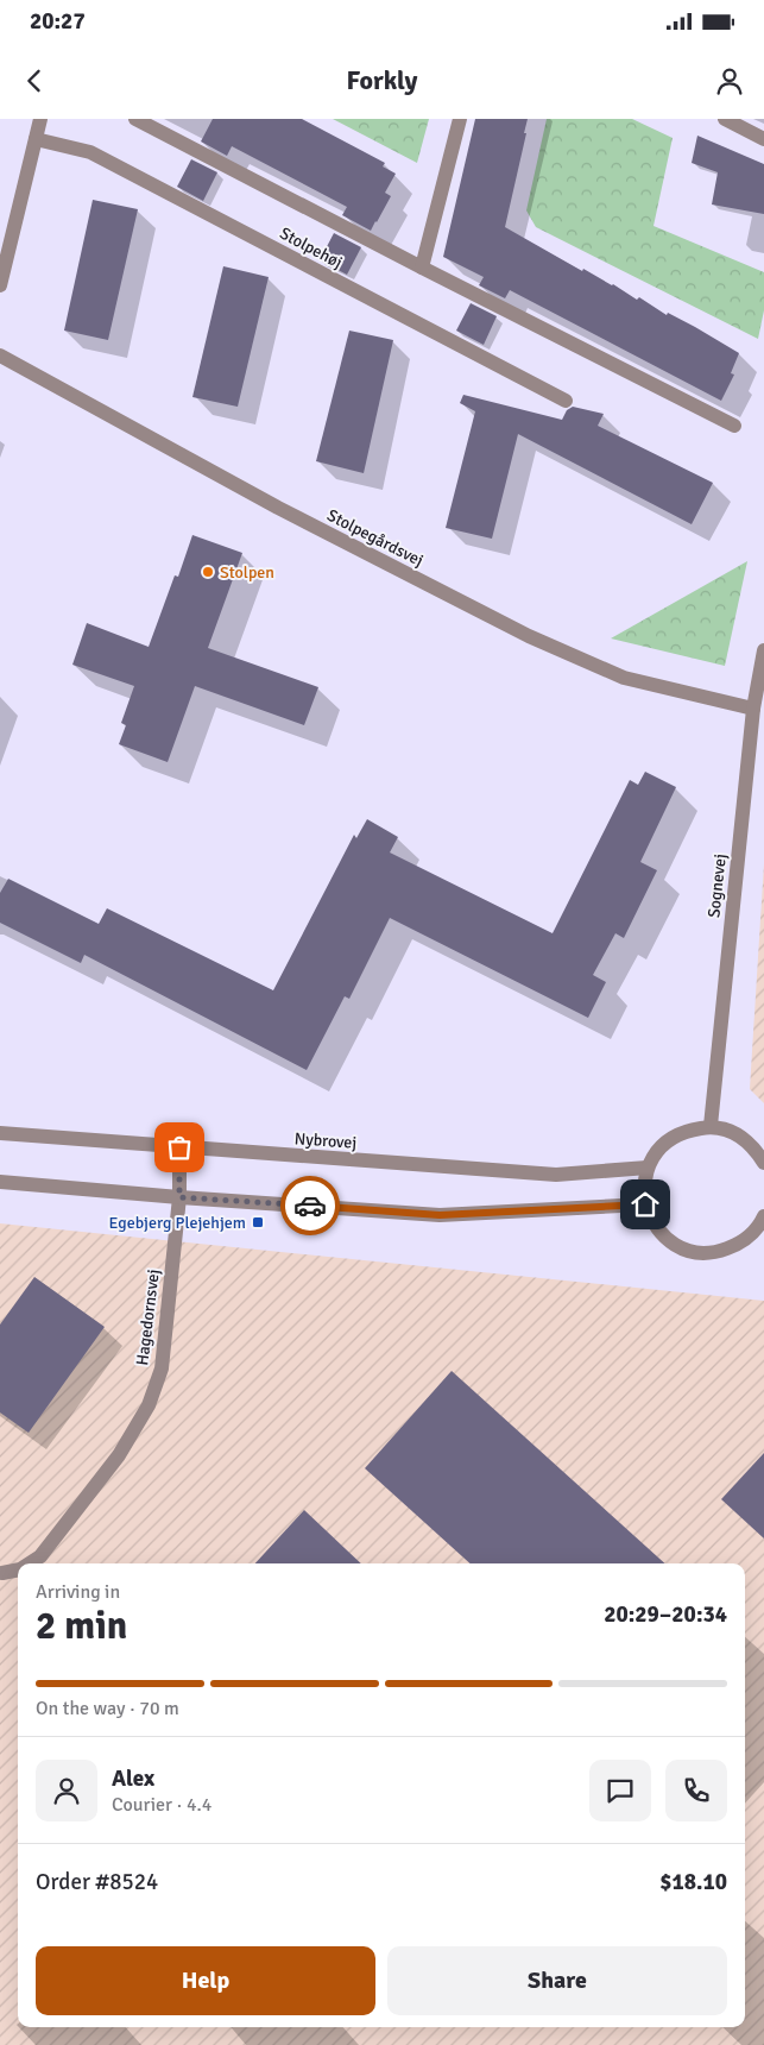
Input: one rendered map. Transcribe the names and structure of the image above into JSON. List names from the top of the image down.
{
  "streets": {
    "street": [
      "Stolpehøj",
      "Stolpegårdsvej",
      "Sognevej",
      "Nybrovej",
      "Hagedornsvej"
    ]
  },
  "crossings": [
    ["Stolpegårdsvej", "Sognevej"],
    ["Nybrovej", "Hagedornsvej"]
  ],
  "places": {
    "other": ["Stolpen"],
    "transit": ["Egebjerg Plejehjem"]
  },
  "page": {
    "status": "20:27",
    "header": "Forkly",
    "heading": ["2 min", "Arriving in", "20:29–20:34"],
    "panel": [
      "Alex",
      "Courier · 4.4",
      "Order #8524",
      "$18.10"
    ],
    "bar": "On the way · 70 m",
    "buttons": ["Help", "Share"]
  }
}
